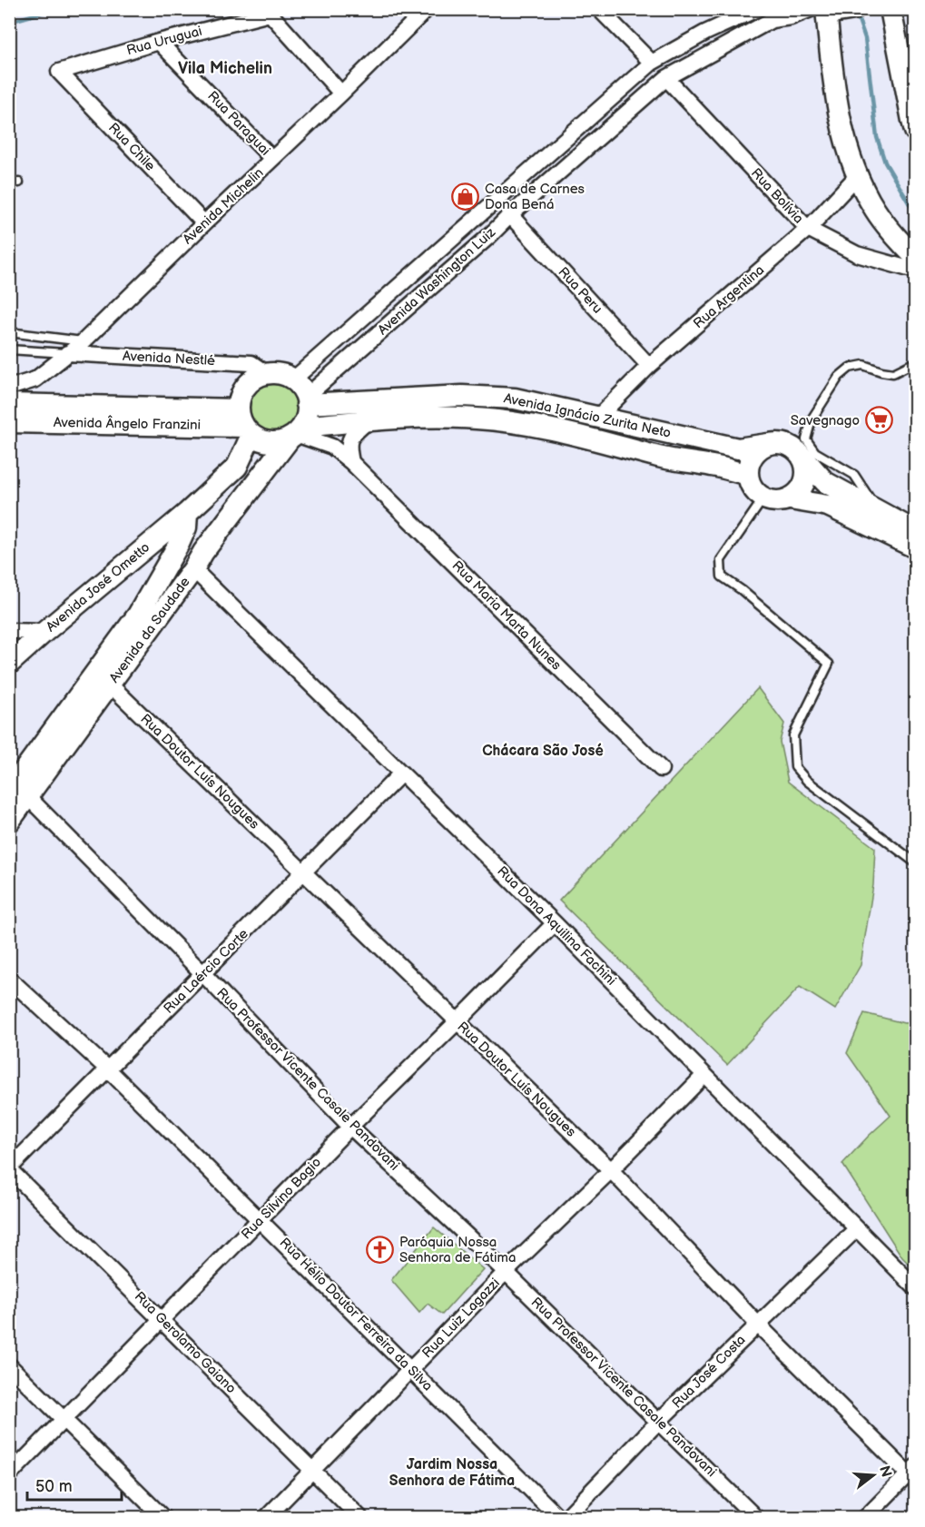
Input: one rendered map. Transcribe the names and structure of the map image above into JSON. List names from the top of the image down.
{
  "streets": {
    "main road": [
      "Avenida Ignácio Zurita Neto",
      "Avenida Ângelo Franzini",
      "Avenida José Ometto",
      "Avenida da Saudade"
    ],
    "street": [
      "Rua Uruguai",
      "Rua Paraguai",
      "Rua Chile",
      "Rua Bolívia",
      "Avenida Michelin",
      "Avenida Washington Luiz",
      "Rua Peru",
      "Rua Argentina",
      "Avenida Nestlé",
      "Rua Maria Marta Nunes",
      "Rua Doutor Luís Nougues",
      "Rua Dona Aquilina Fachini",
      "Rua Laércio Corte",
      "Rua Professor Vicente Casale Pandovani",
      "Rua Silvino Bagio",
      "Rua Hélio Doutor Ferreira da Silva",
      "Rua Luiz Lagazzi",
      "Rua Gerolamo Gaiano",
      "Rua José Costa"
    ]
  },
  "crossings": [
    ["Rua Uruguai", "Rua Paraguai"],
    ["Rua Uruguai", "Rua Chile"],
    ["Rua Paraguai", "Avenida Michelin"],
    ["Rua Chile", "Avenida Michelin"],
    ["Rua Bolívia", "Avenida Washington Luiz"],
    ["Rua Bolívia", "Rua Argentina"],
    ["Avenida Michelin", "Avenida Nestlé"],
    ["Avenida Washington Luiz", "Rua Peru"],
    ["Avenida Washington Luiz", "Avenida Nestlé"],
    ["Avenida Washington Luiz", "Avenida Ignácio Zurita Neto"],
    ["Avenida Washington Luiz", "Avenida Ângelo Franzini"],
    ["Avenida Washington Luiz", "Rua Maria Marta Nunes"],
    ["Avenida Washington Luiz", "Avenida da Saudade"],
    ["Rua Peru", "Rua Argentina"],
    ["Rua Argentina", "Avenida Ignácio Zurita Neto"],
    ["Avenida Nestlé", "Avenida Ignácio Zurita Neto"],
    ["Avenida Nestlé", "Avenida Ângelo Franzini"],
    ["Avenida Nestlé", "Rua Maria Marta Nunes"],
    ["Avenida Nestlé", "Avenida da Saudade"],
    ["Avenida Ignácio Zurita Neto", "Avenida Ângelo Franzini"],
    ["Avenida Ignácio Zurita Neto", "Rua Maria Marta Nunes"],
    ["Avenida Ignácio Zurita Neto", "Avenida da Saudade"],
    ["Avenida Ângelo Franzini", "Rua Maria Marta Nunes"],
    ["Avenida Ângelo Franzini", "Avenida da Saudade"],
    ["Avenida José Ometto", "Avenida da Saudade"],
    ["Rua Maria Marta Nunes", "Avenida da Saudade"],
    ["Avenida da Saudade", "Rua Doutor Luís Nougues"],
    ["Avenida da Saudade", "Rua Dona Aquilina Fachini"],
    ["Avenida da Saudade", "Rua Professor Vicente Casale Pandovani"],
    ["Rua Doutor Luís Nougues", "Rua Laércio Corte"],
    ["Rua Doutor Luís Nougues", "Rua Silvino Bagio"],
    ["Rua Doutor Luís Nougues", "Rua Luiz Lagazzi"],
    ["Rua Doutor Luís Nougues", "Rua José Costa"],
    ["Rua Dona Aquilina Fachini", "Rua Laércio Corte"],
    ["Rua Dona Aquilina Fachini", "Rua Silvino Bagio"],
    ["Rua Dona Aquilina Fachini", "Rua Luiz Lagazzi"],
    ["Rua Dona Aquilina Fachini", "Rua José Costa"],
    ["Rua Laércio Corte", "Rua Professor Vicente Casale Pandovani"],
    ["Rua Laércio Corte", "Rua Hélio Doutor Ferreira da Silva"],
    ["Rua Laércio Corte", "Rua Gerolamo Gaiano"],
    ["Rua Professor Vicente Casale Pandovani", "Rua Silvino Bagio"],
    ["Rua Professor Vicente Casale Pandovani", "Rua Luiz Lagazzi"],
    ["Rua Professor Vicente Casale Pandovani", "Rua José Costa"],
    ["Rua Silvino Bagio", "Rua Hélio Doutor Ferreira da Silva"],
    ["Rua Silvino Bagio", "Rua Gerolamo Gaiano"],
    ["Rua Hélio Doutor Ferreira da Silva", "Rua Luiz Lagazzi"],
    ["Rua Luiz Lagazzi", "Rua Gerolamo Gaiano"]
  ],
  "districts": ["Vila Michelin", "Chácara São José", "Jardim Nossa Senhora de Fátima"],
  "places": {
    "shop": ["Casa de Carnes Dona Bená"],
    "supermarket": ["Savegnago"],
    "church": ["Paróquia Nossa Senhora de Fátima"]
  },
  "scale_bar": "50 m",
  "north": "right"
}
